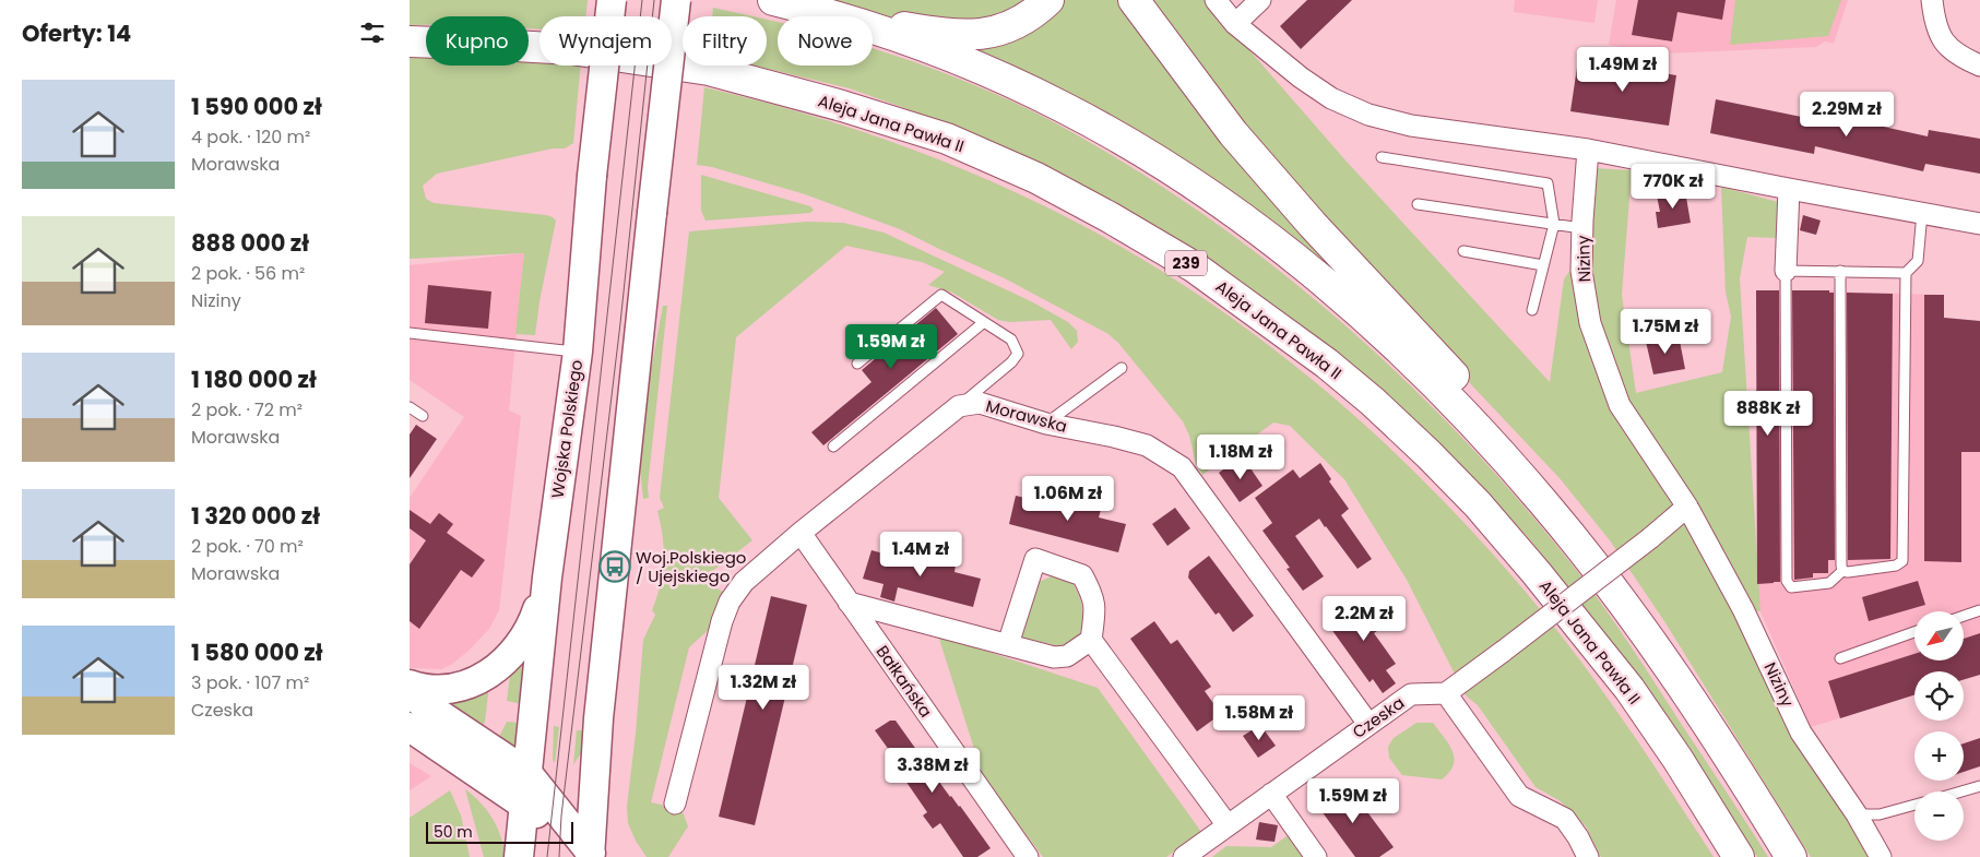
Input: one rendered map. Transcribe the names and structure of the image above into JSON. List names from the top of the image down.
{
  "streets": {
    "main road": ["Aleja Jana Pawła II", "239"],
    "street": [
      "Niziny",
      "Morawska",
      "Wojska Polskiego",
      "Bałkańska",
      "Czeska"
    ]
  },
  "crossings": [
    ["Morawska", "Czeska"]
  ],
  "places": {
    "bus stop": ["Woj.Polskiego / Ujejskiego"]
  },
  "scale_bar": "50 m",
  "north": "bottom left",
  "page": {
    "heading": "Oferty: 14",
    "chip": [
      "Kupno",
      "Wynajem",
      "Filtry",
      "Nowe"
    ],
    "price": [
      "1.49M zł",
      "2.29M zł",
      "770K zł",
      "1.75M zł",
      "1.59M zł",
      "888K zł",
      "1.18M zł",
      "1.06M zł",
      "1.4M zł",
      "2.2M zł",
      "1.32M zł",
      "1.58M zł",
      "3.38M zł",
      "1.59M zł"
    ],
    "list": [
      {
        "name": "1 590 000 zł",
        "note": "4 pok. · 120 m² · Morawska"
      },
      {
        "name": "888 000 zł",
        "note": "2 pok. · 56 m² · Niziny"
      },
      {
        "name": "1 180 000 zł",
        "note": "2 pok. · 72 m² · Morawska"
      },
      {
        "name": "1 320 000 zł",
        "note": "2 pok. · 70 m² · Morawska"
      },
      {
        "name": "1 580 000 zł",
        "note": "3 pok. · 107 m² · Czeska"
      }
    ],
    "map_buttons": ["+", "−"],
    "scale": "50 m"
  }
}
